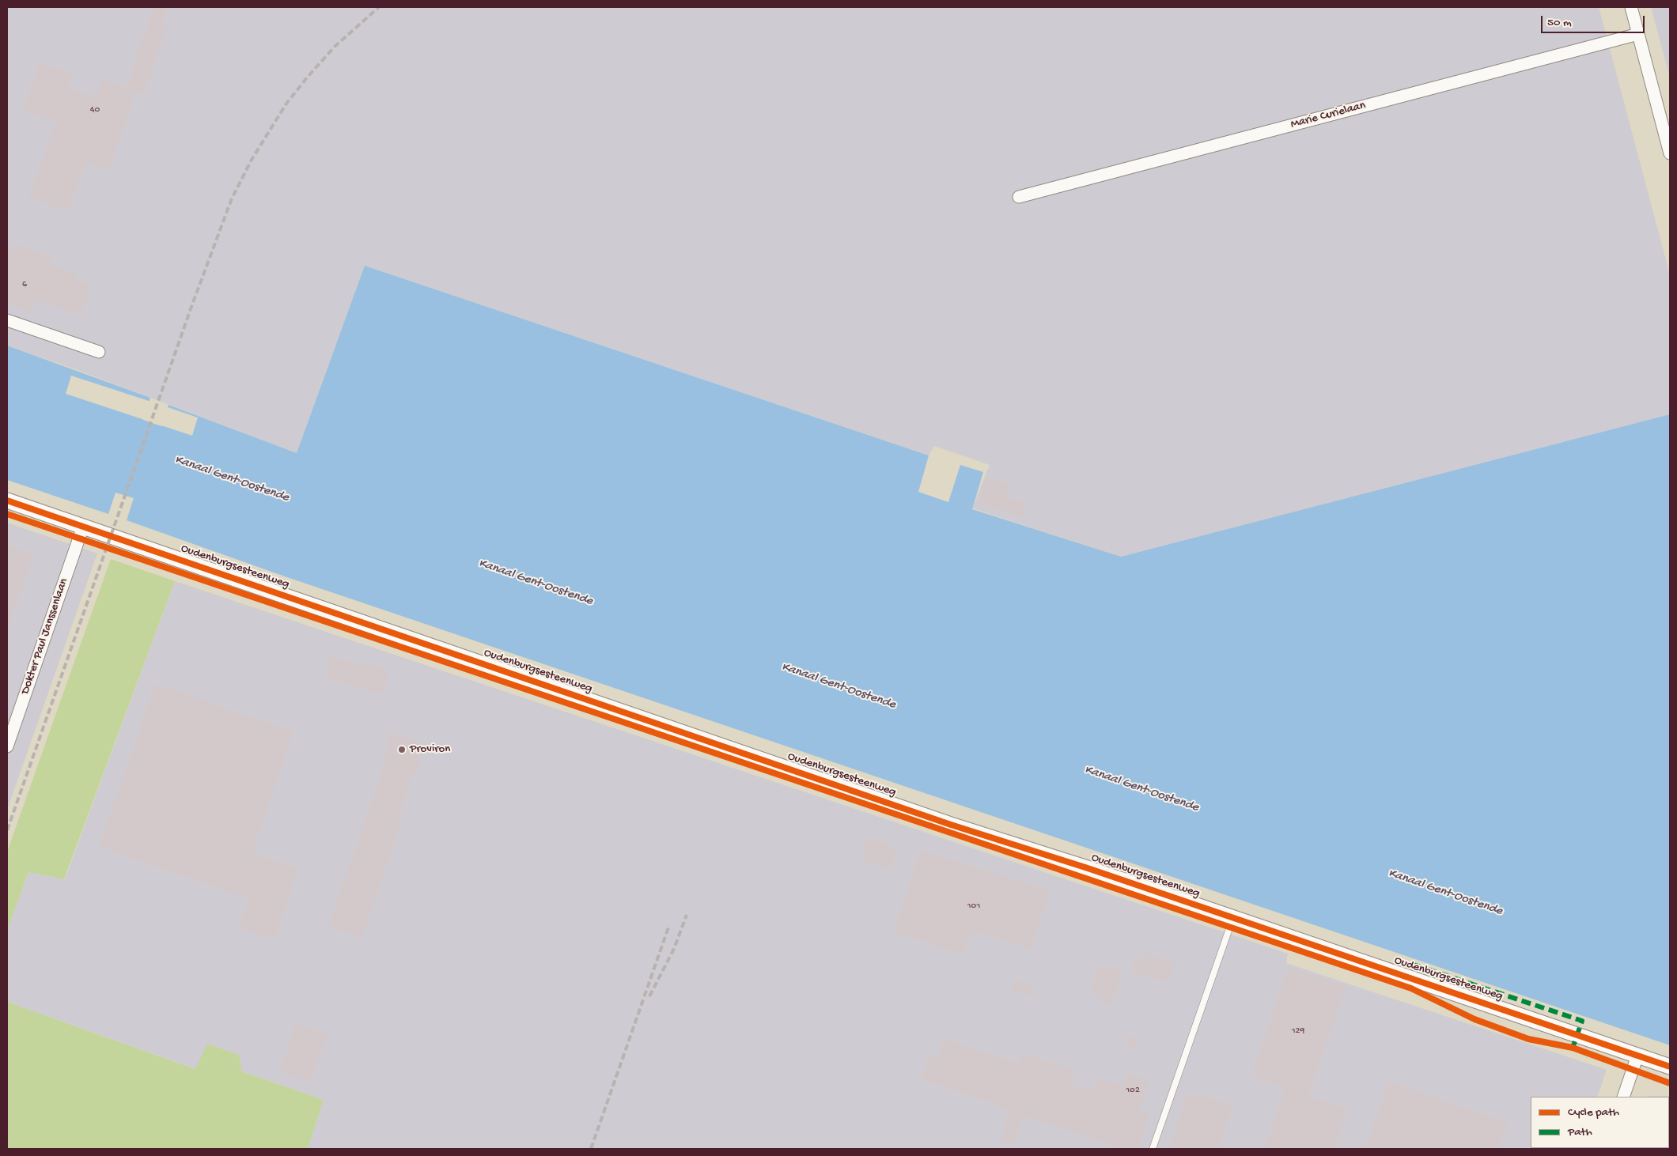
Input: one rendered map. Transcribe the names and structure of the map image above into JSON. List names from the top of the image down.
{
  "streets": {
    "street": ["Marie Curielaan", "Oudenburgsesteenweg", "Dokter Paul Janssenlaan"]
  },
  "crossings": [
    ["Oudenburgsesteenweg", "Dokter Paul Janssenlaan"]
  ],
  "water": ["Kanaal Gent-Oostende"],
  "places": ["Proviron"],
  "house_numbers": [
    "40",
    "6",
    "101",
    "129",
    "102"
  ],
  "legend": ["Cycle path", "Path"],
  "scale_bar": "50 m"
}
